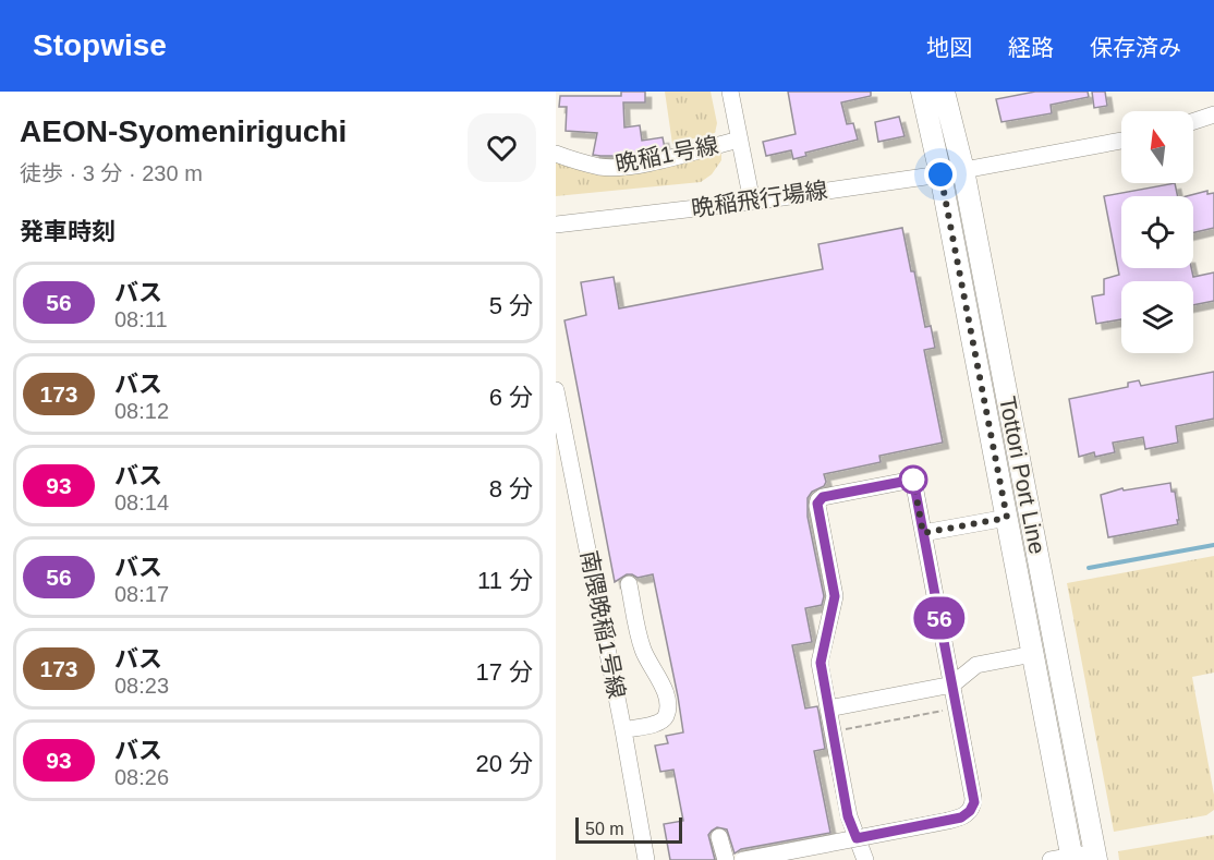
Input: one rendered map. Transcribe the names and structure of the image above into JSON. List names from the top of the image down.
{
  "streets": {
    "main road": ["Tottori Port Line"],
    "street": ["晩稲1号線", "晩稲飛行場線", "南隈晩稲1号線"]
  },
  "crossings": [
    ["晩稲飛行場線", "Tottori Port Line"]
  ],
  "lines": ["bus line 56"],
  "scale_bar": "50 m",
  "north": "top",
  "page": {
    "header": "Stopwise",
    "nav": ["地図", "経路", "保存済み"],
    "heading": [
      ["AEON-Syomeniriguchi", "徒歩 · 3 分 · 230 m"],
      "発車時刻"
    ],
    "on_map": "56",
    "list": [
      {
        "mark": "56",
        "name": "バス",
        "note": "08:11",
        "value": "5 分"
      },
      {
        "mark": "173",
        "name": "バス",
        "note": "08:12",
        "value": "6 分"
      },
      {
        "mark": "93",
        "name": "バス",
        "note": "08:14",
        "value": "8 分"
      },
      {
        "mark": "56",
        "name": "バス",
        "note": "08:17",
        "value": "11 分"
      },
      {
        "mark": "173",
        "name": "バス",
        "note": "08:23",
        "value": "17 分"
      },
      {
        "mark": "93",
        "name": "バス",
        "note": "08:26",
        "value": "20 分"
      }
    ],
    "scale": "50 m"
  }
}
